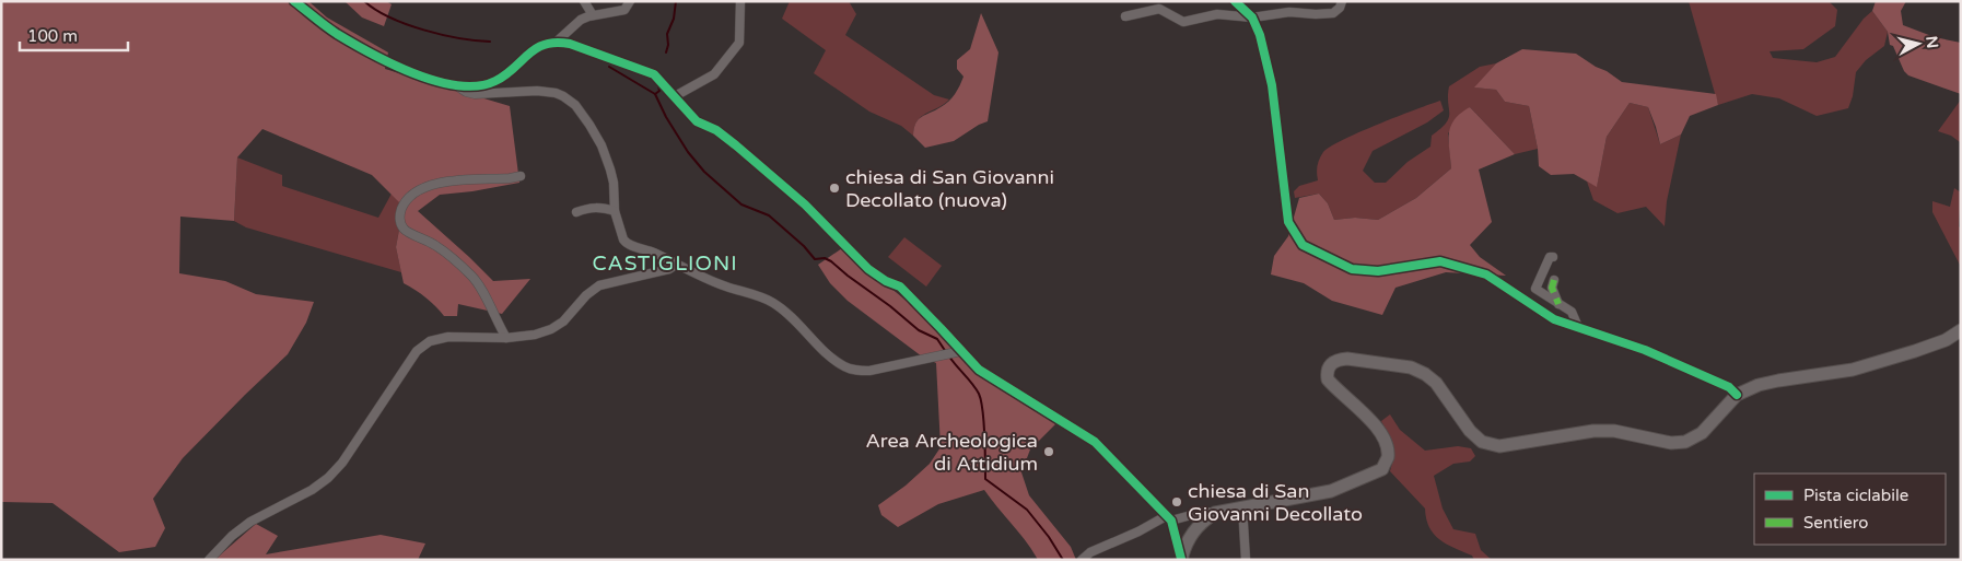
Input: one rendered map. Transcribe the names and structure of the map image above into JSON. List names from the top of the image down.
{
  "districts": ["CASTIGLIONI"],
  "places": ["chiesa di San Giovanni Decollato (nuova)", "Area Archeologica di Attidium", "chiesa di San Giovanni Decollato"],
  "legend": ["Pista ciclabile", "Sentiero"],
  "scale_bar": "100 m",
  "north": "right"
}
